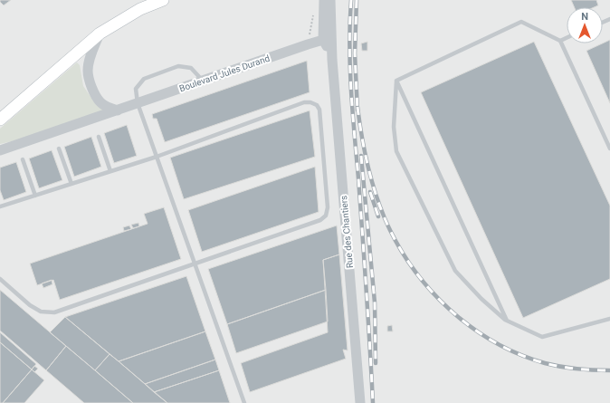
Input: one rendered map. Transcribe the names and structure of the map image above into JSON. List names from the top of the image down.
{
  "streets": {
    "street": ["Boulevard Jules Durand", "Rue des Chantiers"]
  },
  "crossings": [
    ["Boulevard Jules Durand", "Rue des Chantiers"]
  ],
  "north": "top"
}
